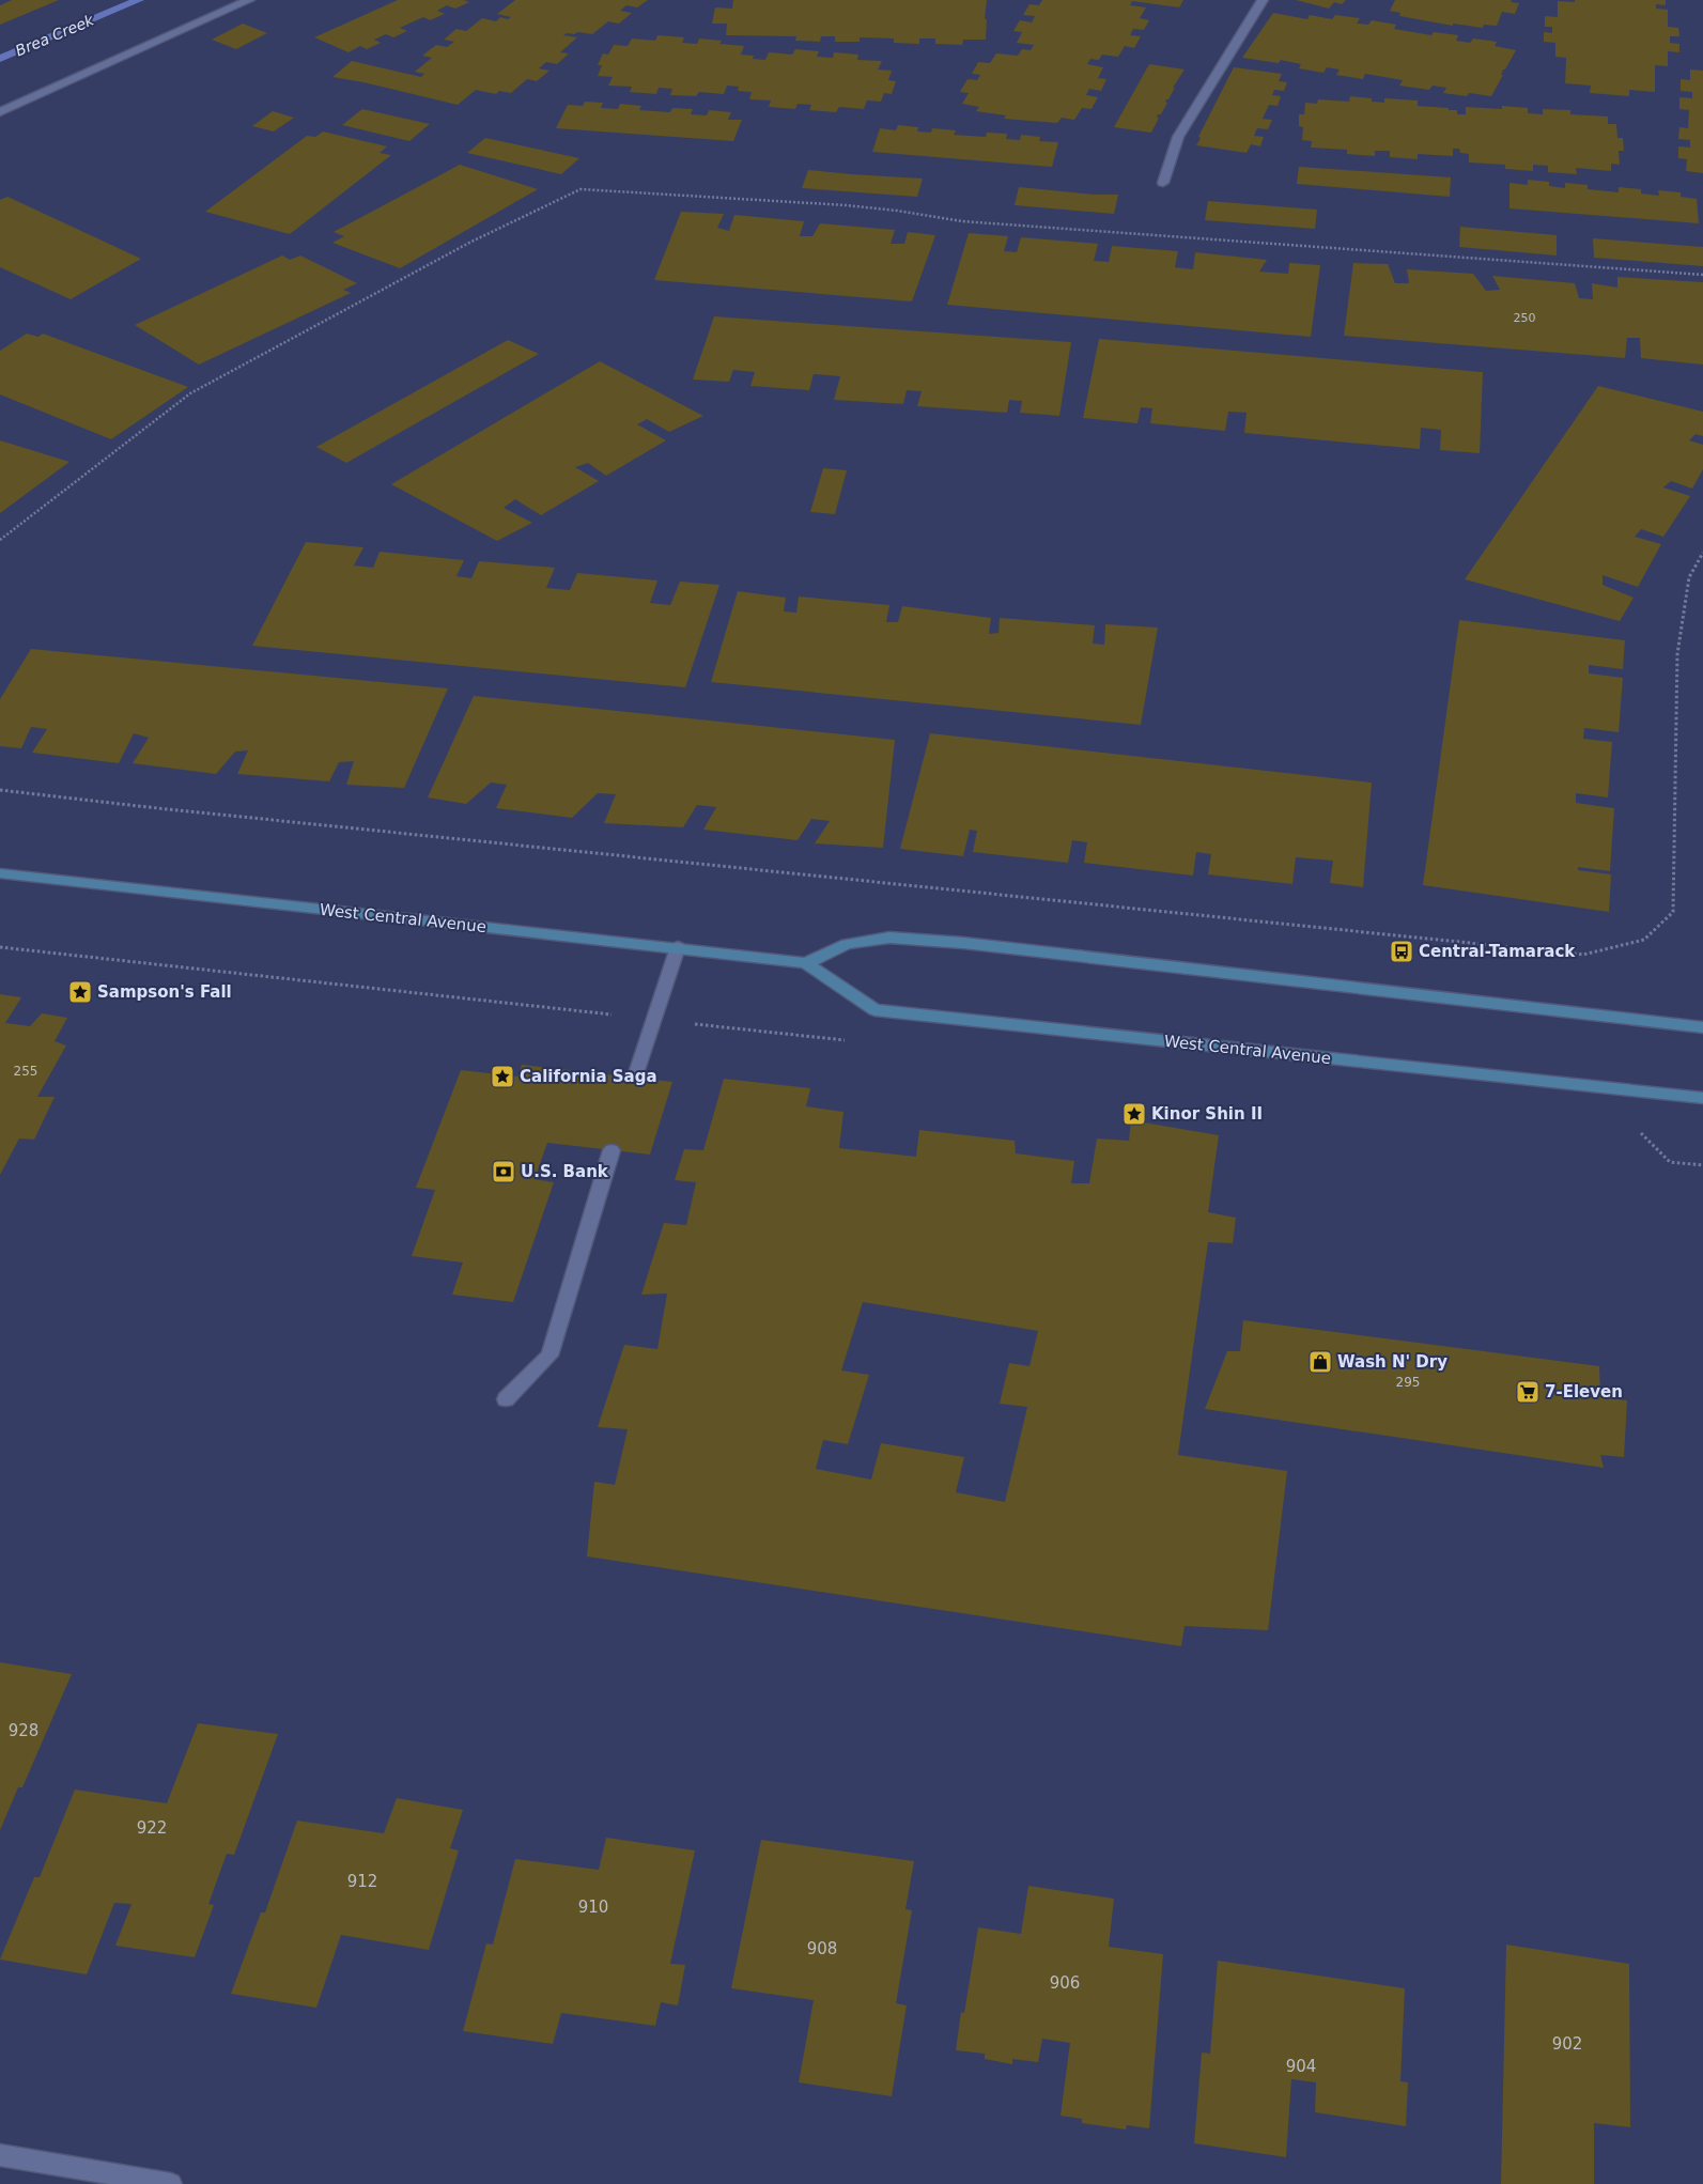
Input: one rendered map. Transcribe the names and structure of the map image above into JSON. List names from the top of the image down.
{
  "streets": {
    "main road": ["West Central Avenue"]
  },
  "water": ["Brea Creek"],
  "places": {
    "bus stop": ["Central-Tamarack"],
    "place": ["Sampson's Fall", "California Saga", "Kinor Shin II"],
    "bank": ["U.S. Bank"],
    "shop": ["Wash N' Dry"],
    "supermarket": ["7-Eleven"]
  },
  "house_numbers": [
    "250",
    "255",
    "295",
    "928",
    "922",
    "912",
    "910",
    "908",
    "906",
    "902",
    "904"
  ]
}
